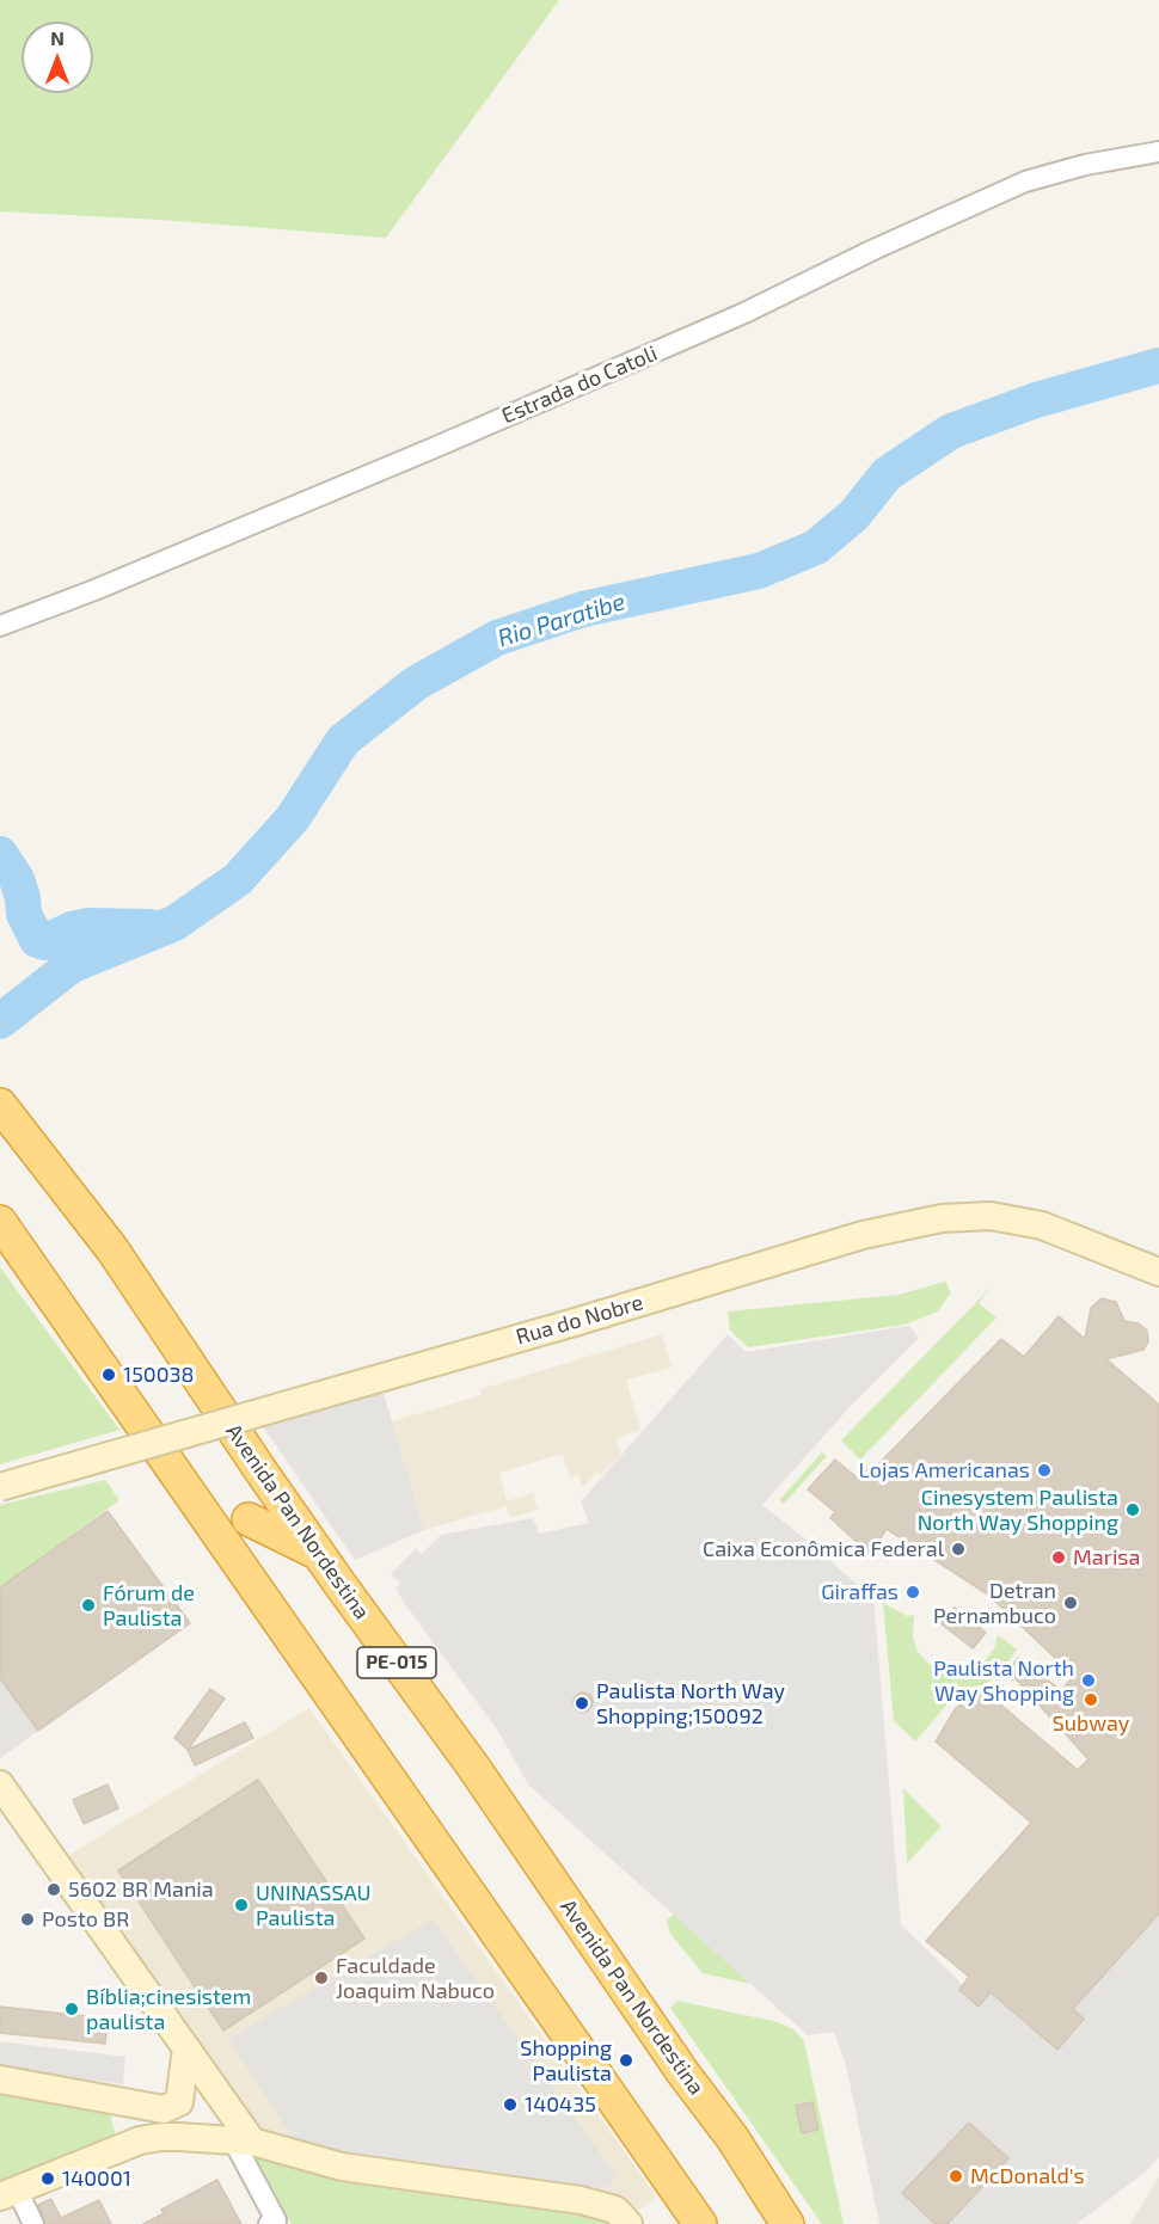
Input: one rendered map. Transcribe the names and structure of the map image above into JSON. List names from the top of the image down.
{
  "streets": {
    "highway": ["Avenida Pan Nordestina", "PE-015"],
    "main road": ["Rua do Nobre"],
    "street": ["Estrada do Catoli"]
  },
  "water": ["Rio Paratibe"],
  "places": [
    "150038",
    "Lojas Americanas",
    "Cinesystem Paulista North Way Shopping",
    "Caixa Econômica Federal",
    "Marisa",
    "Giraffas",
    "Detran Pernambuco",
    "Fórum de Paulista",
    "Paulista North Way Shopping",
    "Subway",
    "Paulista North Way Shopping;150092",
    "5602 BR Mania",
    "UNINASSAU Paulista",
    "Posto BR",
    "Faculdade Joaquim Nabuco",
    "Bíblia;cinesistem paulista",
    "Shopping Paulista",
    "140435",
    "McDonald's",
    "140001"
  ],
  "north": "top"
}
